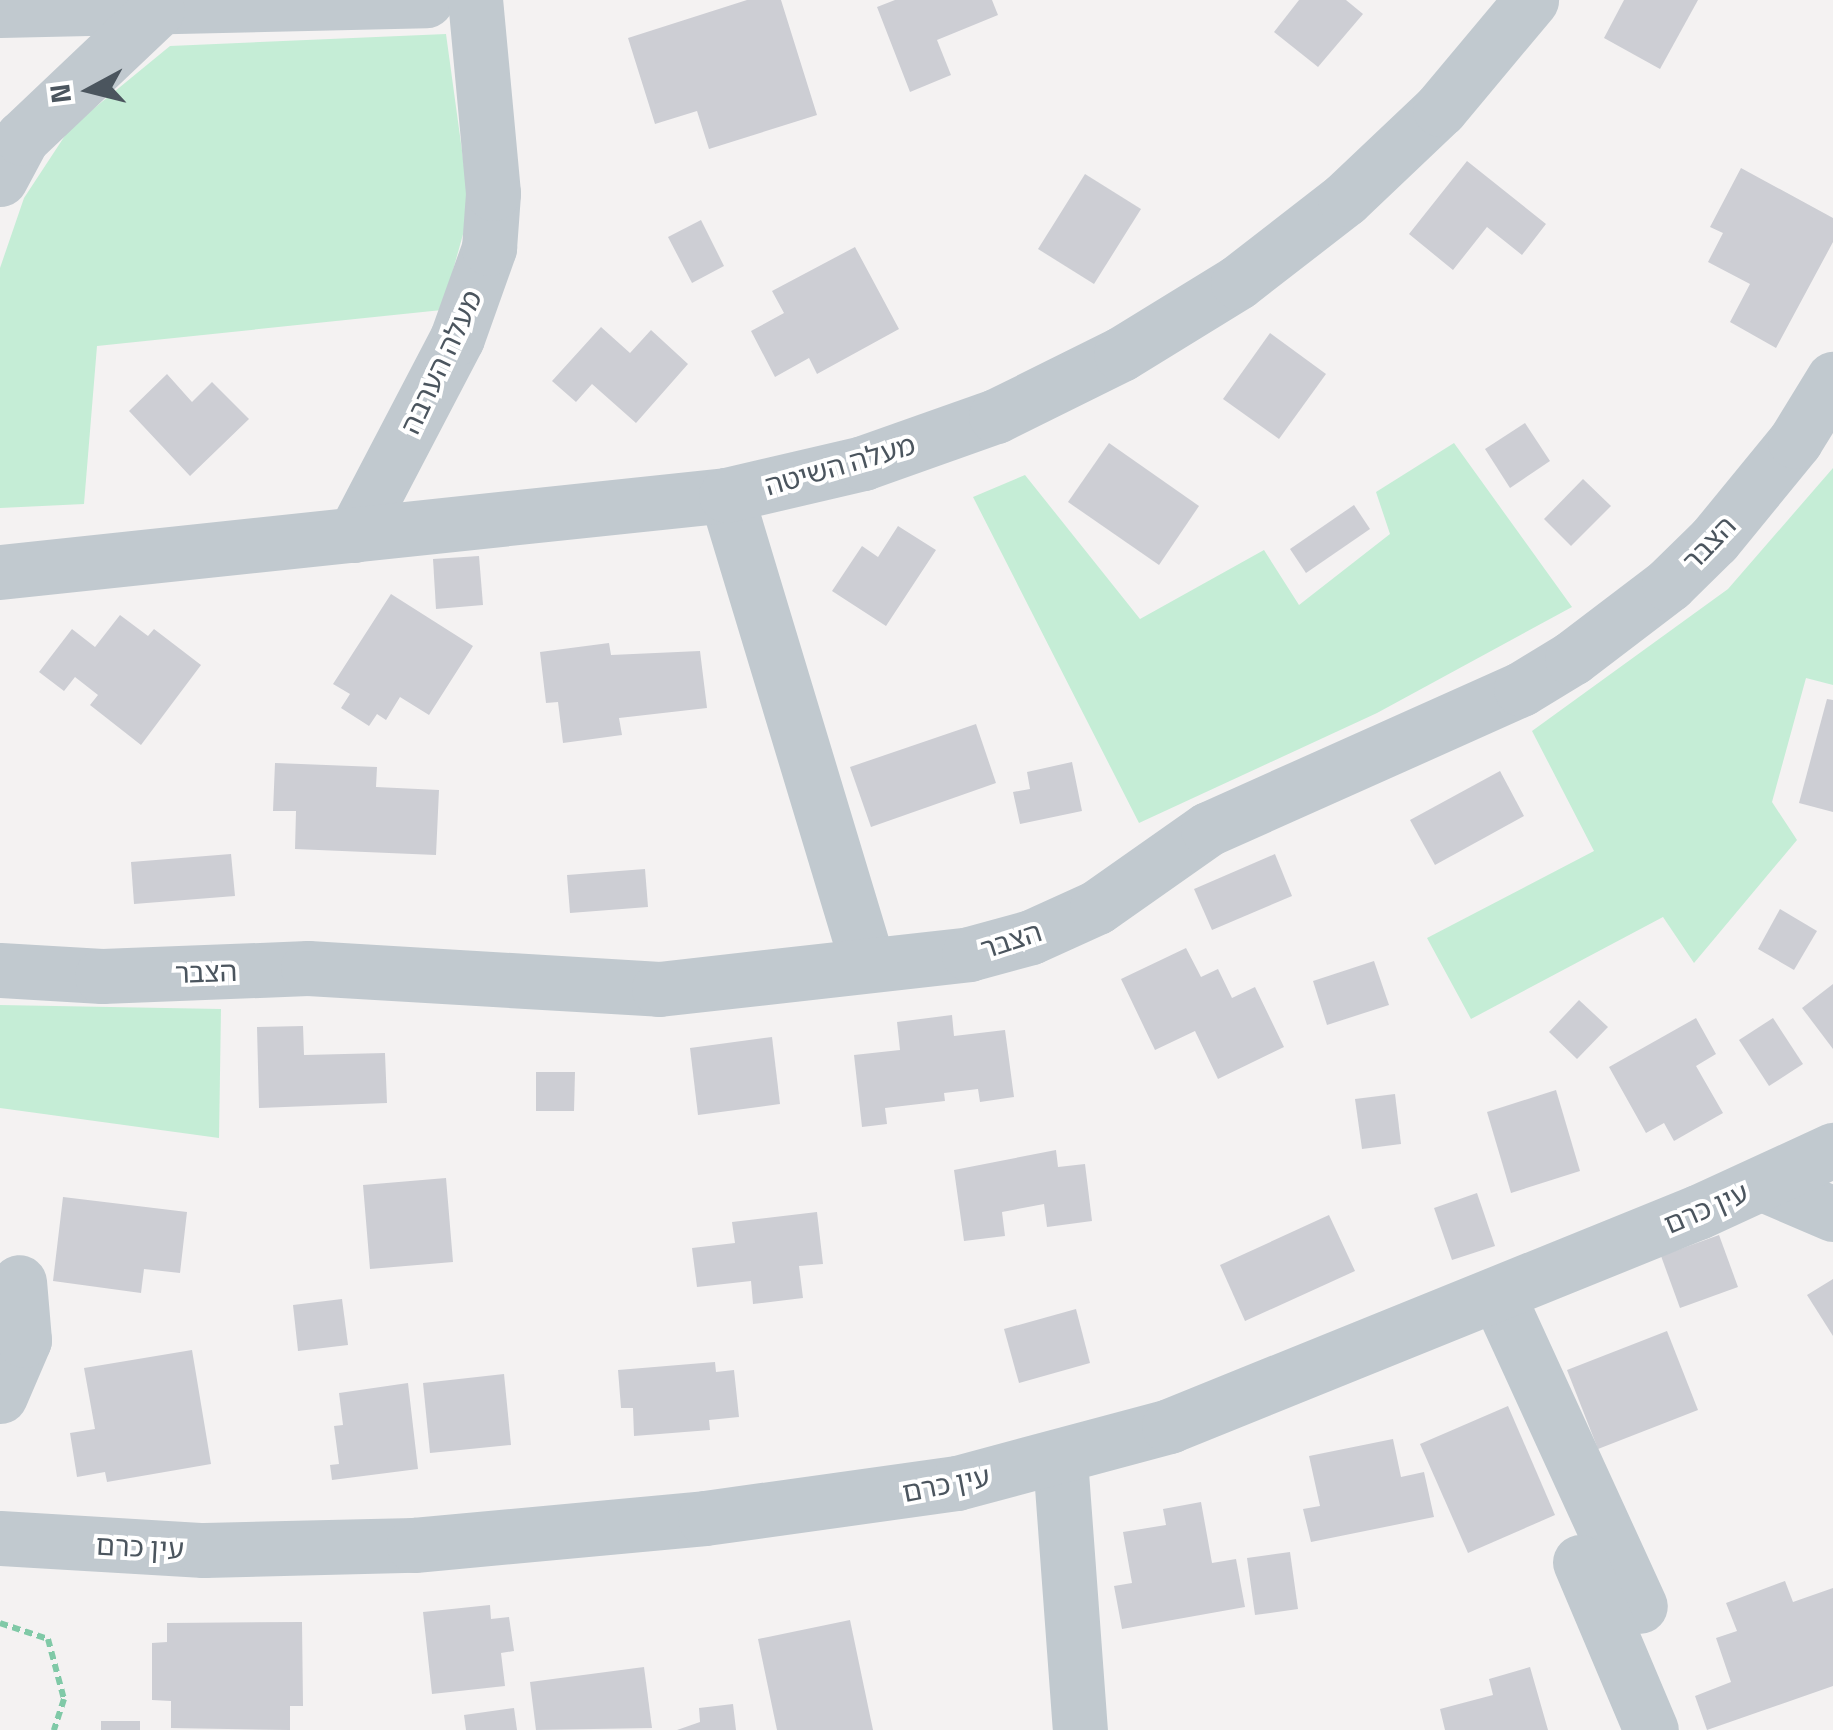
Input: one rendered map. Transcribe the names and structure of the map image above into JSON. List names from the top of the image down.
{
  "streets": {
    "street": [
      "מעלה הערבה",
      "מעלה השיטה",
      "הצבר",
      "עין כרם"
    ]
  },
  "crossings": [
    ["מעלה הערבה", "מעלה השיטה"]
  ],
  "north": "left"
}
